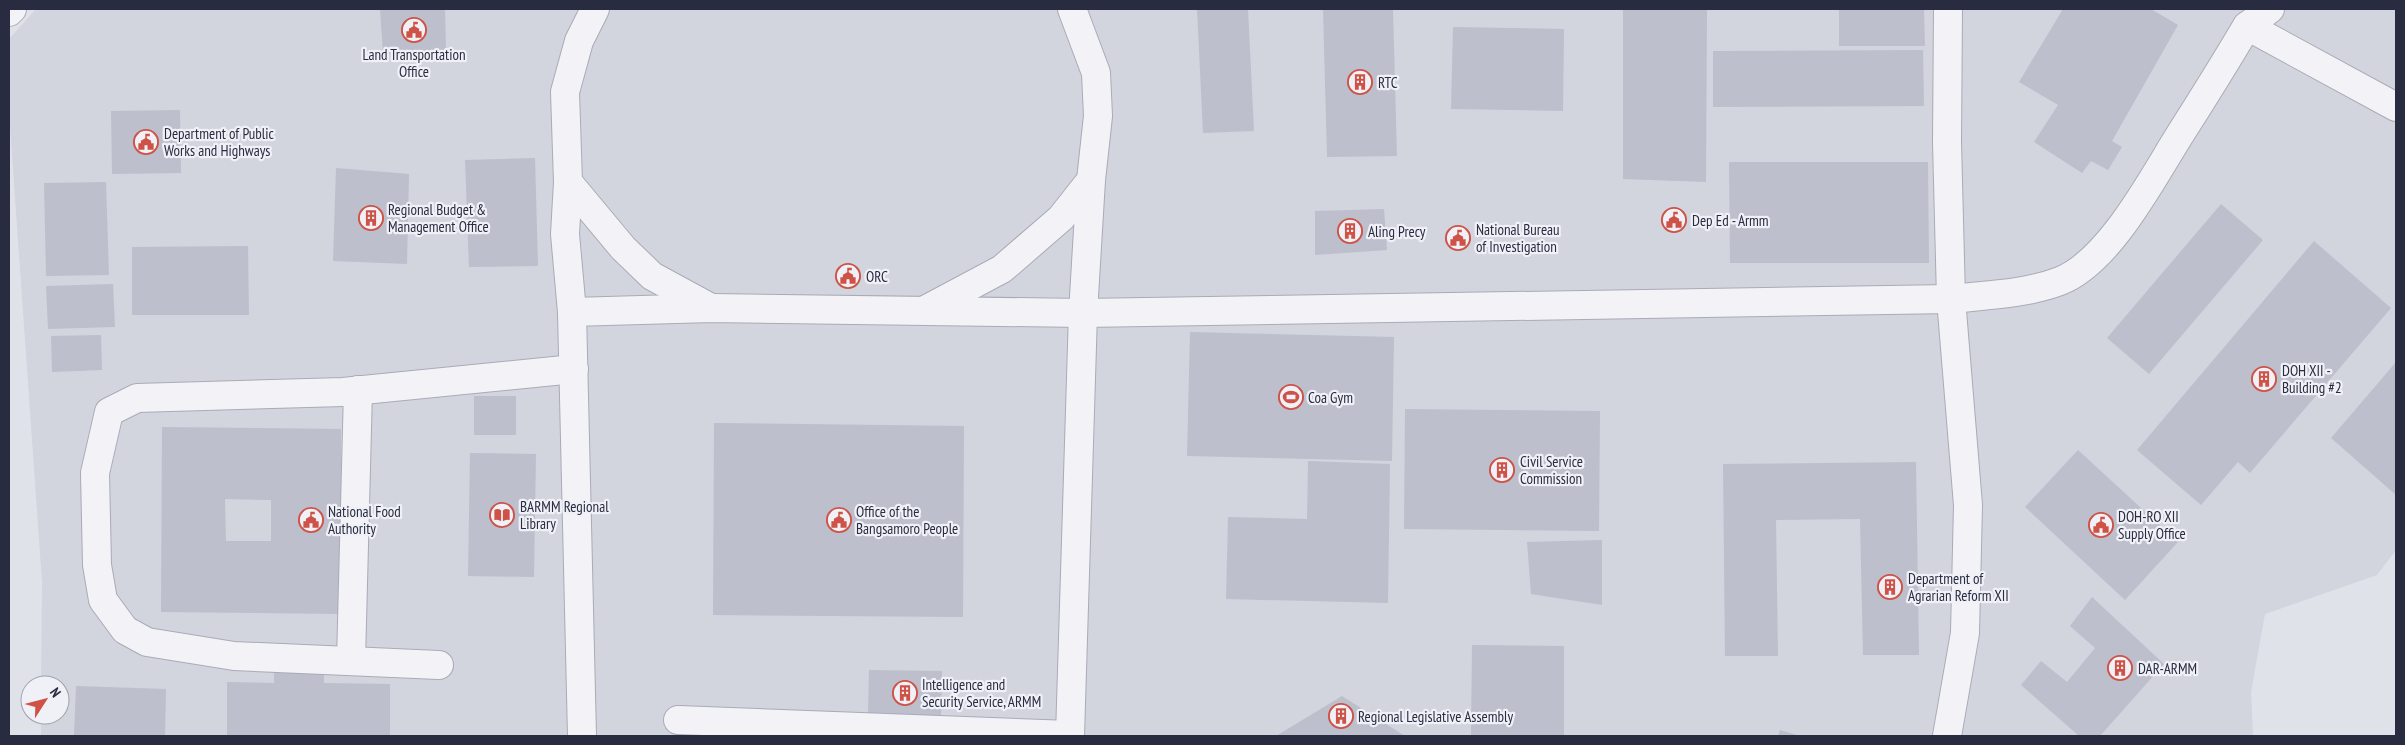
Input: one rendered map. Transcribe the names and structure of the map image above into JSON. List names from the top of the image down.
{
  "places": {
    "public building": [
      "Land Transportation Office",
      "Department of Public Works and Highways",
      "Dep Ed - Armm",
      "National Bureau of Investigation",
      "ORC",
      "National Food Authority",
      "Office of the Bangsamoro People",
      "DOH-RO XII Supply Office"
    ],
    "building": [
      "RTC",
      "Regional Budget & Management Office",
      "Aling Precy",
      "DOH XII - Building #2",
      "Civil Service Commission",
      "Department of Agrarian Reform XII",
      "DAR-ARMM",
      "Intelligence and Security Service, ARMM",
      "Regional Legislative Assembly"
    ],
    "sports": ["Coa Gym"],
    "library": ["BARMM Regional Library"]
  },
  "north": "top right"
}
